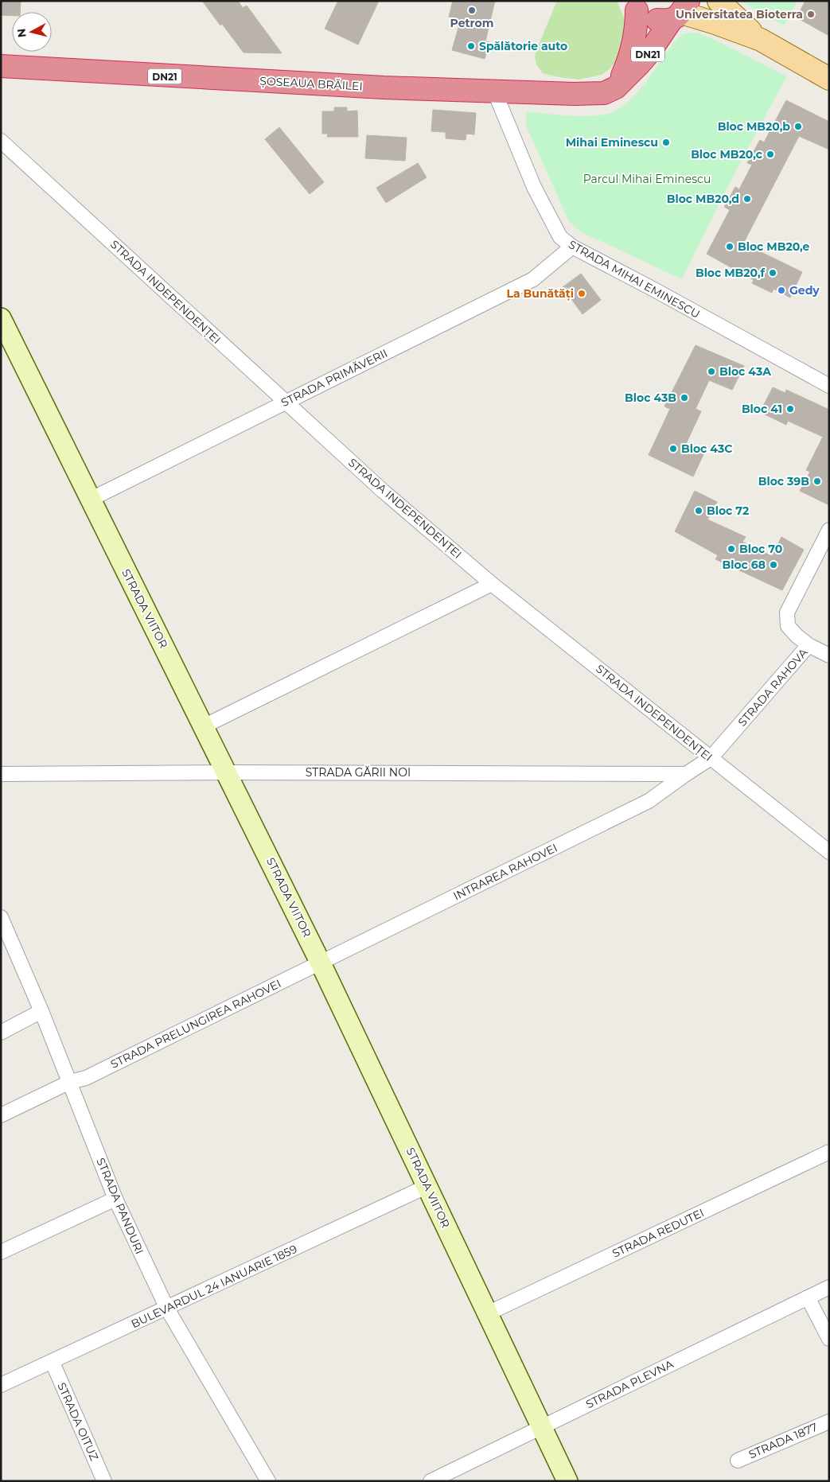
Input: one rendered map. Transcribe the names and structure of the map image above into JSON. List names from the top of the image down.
{
  "streets": {
    "highway": ["DN21", "ȘOSEAUA BRĂILEI"],
    "street": [
      "STRADA MIHAI EMINESCU",
      "STRADA INDEPENDENȚEI",
      "STRADA PRIMĂVERII",
      "STRADA VIITOR",
      "STRADA RAHOVA",
      "STRADA GĂRII NOI",
      "INTRAREA RAHOVEI",
      "STRADA PRELUNGIREA RAHOVEI",
      "STRADA PANDURI",
      "STRADA REDUTEI",
      "BULEVARDUL 24 IANUARIE 1859",
      "STRADA PLEVNA",
      "STRADA OITUZ",
      "STRADA 1877"
    ]
  },
  "crossings": [
    ["DN21", "ȘOSEAUA BRĂILEI"],
    ["ȘOSEAUA BRĂILEI", "STRADA MIHAI EMINESCU"],
    ["STRADA MIHAI EMINESCU", "STRADA PRIMĂVERII"],
    ["STRADA INDEPENDENȚEI", "STRADA PRIMĂVERII"],
    ["STRADA INDEPENDENȚEI", "STRADA RAHOVA"],
    ["STRADA PRIMĂVERII", "STRADA VIITOR"],
    ["STRADA VIITOR", "STRADA GĂRII NOI"],
    ["STRADA VIITOR", "INTRAREA RAHOVEI"],
    ["STRADA VIITOR", "STRADA PRELUNGIREA RAHOVEI"],
    ["STRADA VIITOR", "STRADA REDUTEI"],
    ["STRADA VIITOR", "BULEVARDUL 24 IANUARIE 1859"],
    ["STRADA VIITOR", "STRADA PLEVNA"],
    ["STRADA GĂRII NOI", "INTRAREA RAHOVEI"],
    ["INTRAREA RAHOVEI", "STRADA PRELUNGIREA RAHOVEI"],
    ["STRADA PRELUNGIREA RAHOVEI", "STRADA PANDURI"],
    ["STRADA PANDURI", "BULEVARDUL 24 IANUARIE 1859"],
    ["BULEVARDUL 24 IANUARIE 1859", "STRADA OITUZ"]
  ],
  "parks": ["Parcul Mihai Eminescu"],
  "places": [
    "Petrom",
    "Universitatea Bioterra",
    "Spălătorie auto",
    "Bloc MB20,b",
    "Mihai Eminescu",
    "Bloc MB20,c",
    "Bloc MB20,d",
    "Bloc MB20,e",
    "Bloc MB20,f",
    "Gedy",
    "La Bunătăți",
    "Bloc 43A",
    "Bloc 43B",
    "Bloc 41",
    "Bloc 43C",
    "Bloc 39B",
    "Bloc 72",
    "Bloc 70",
    "Bloc 68"
  ],
  "north": "left"
}
